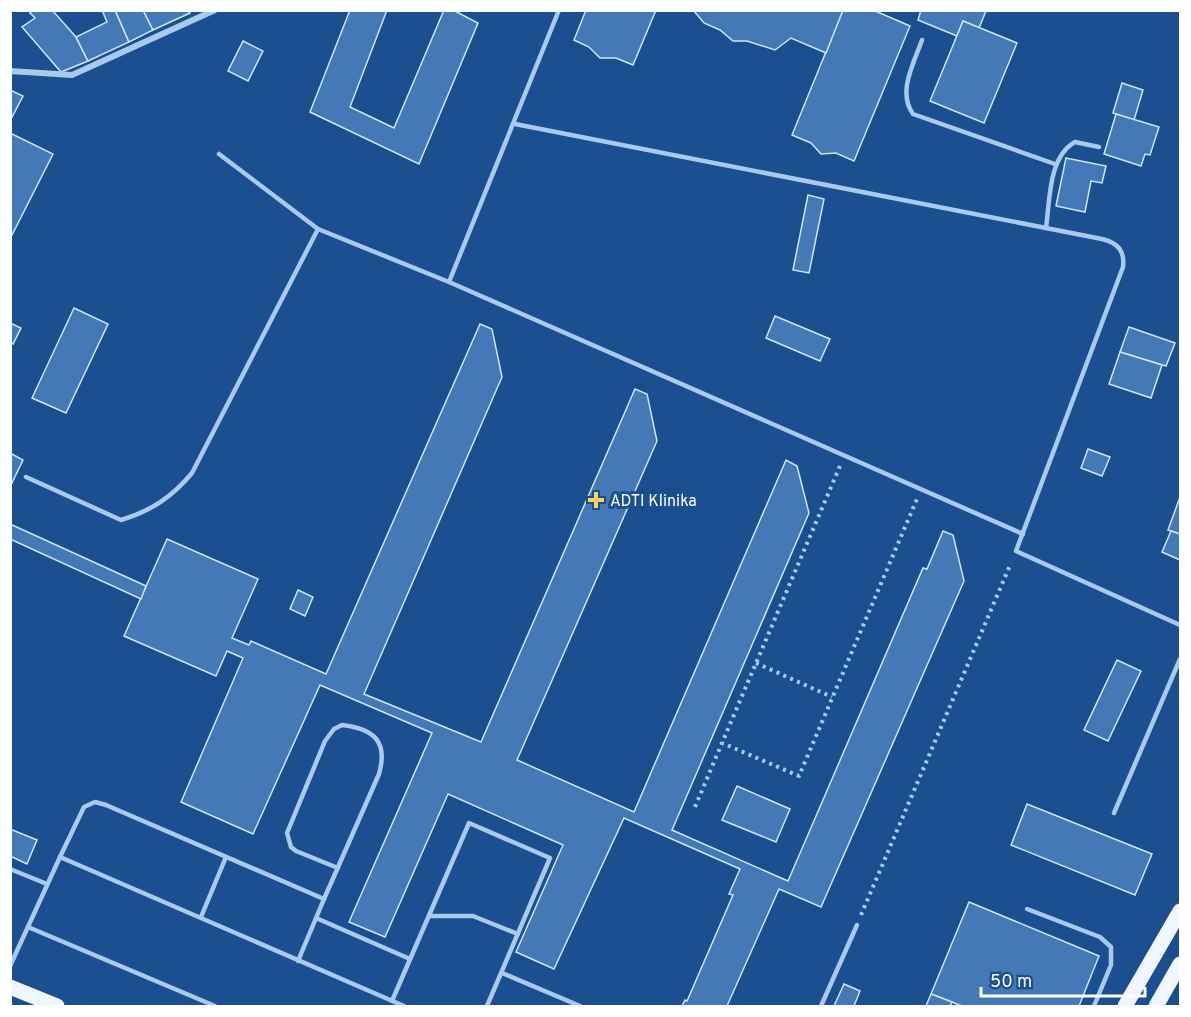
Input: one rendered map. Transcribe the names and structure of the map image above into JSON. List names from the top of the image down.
{
  "places": {
    "health": ["ADTI Klinika"]
  },
  "scale_bar": "50 m"
}
